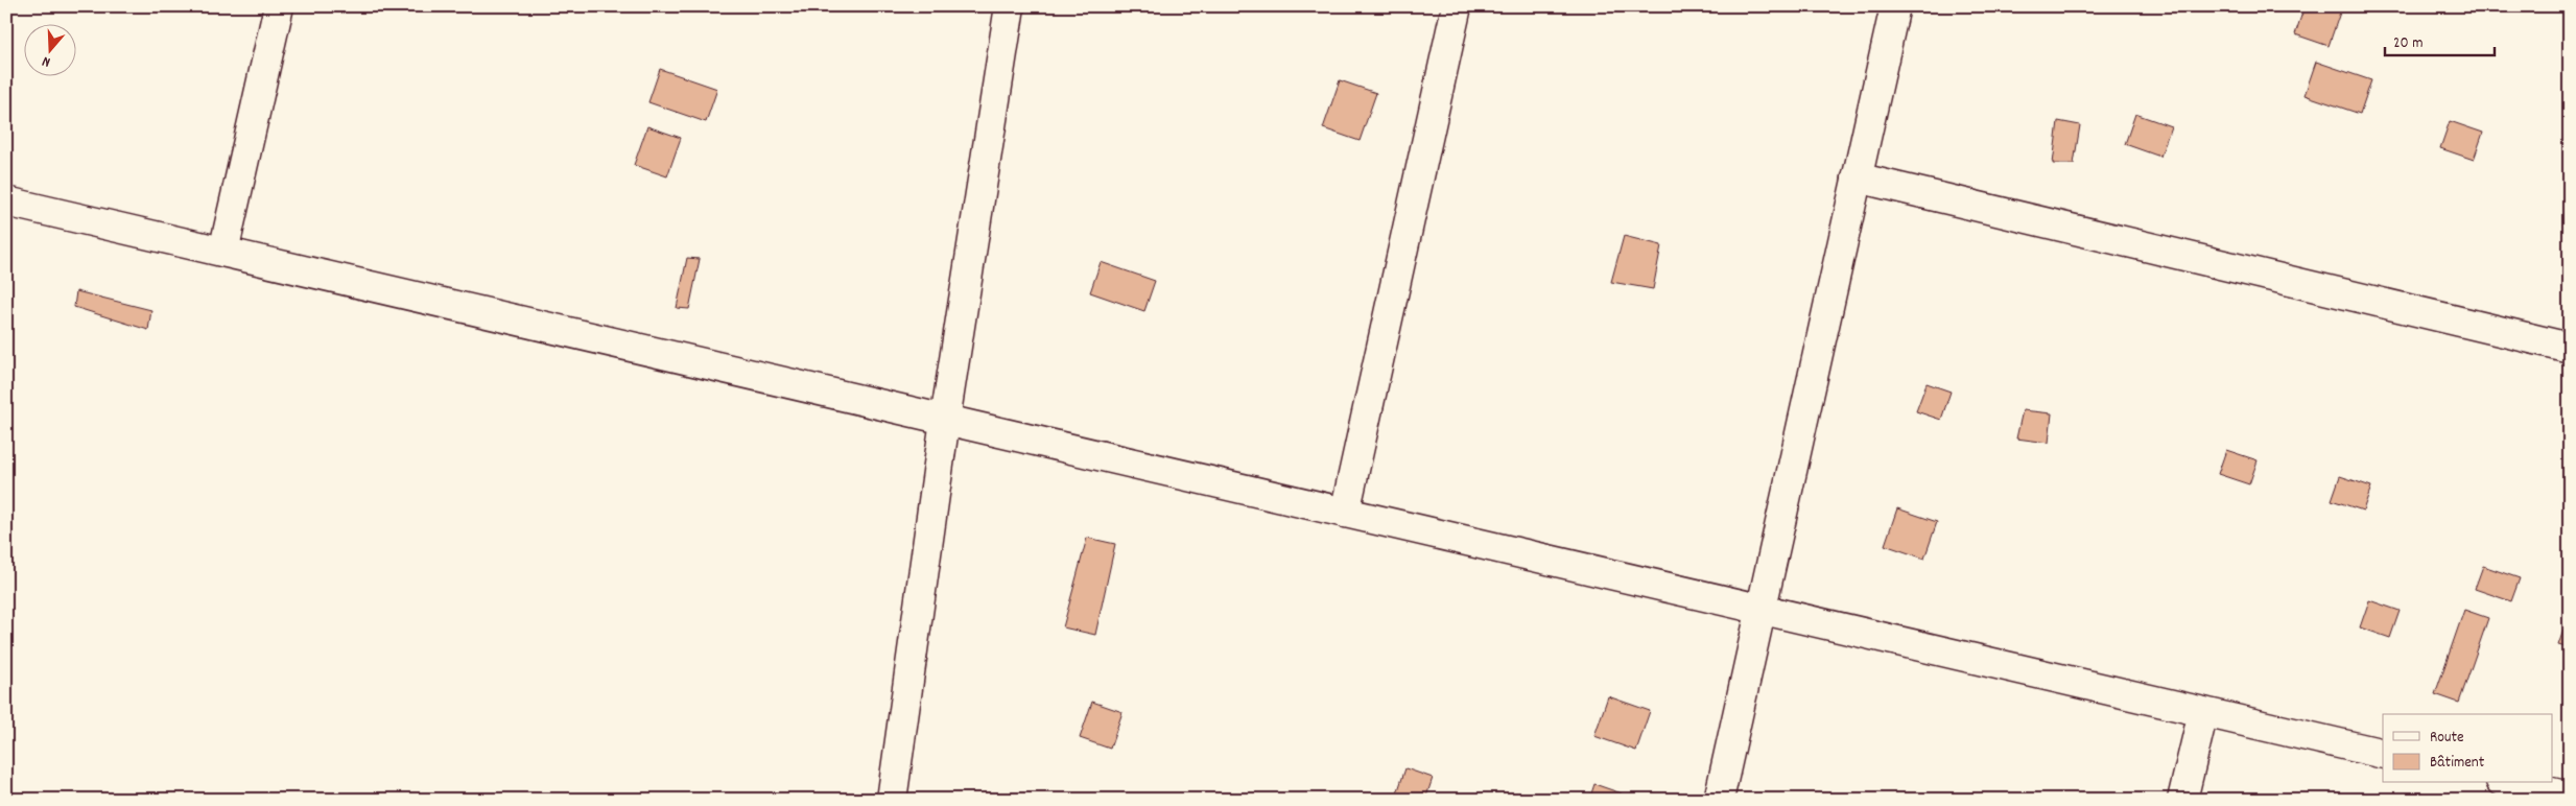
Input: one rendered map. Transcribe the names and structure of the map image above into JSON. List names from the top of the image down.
{
  "legend": ["Route", "Bâtiment"],
  "scale_bar": "20 m",
  "north": "bottom"
}
